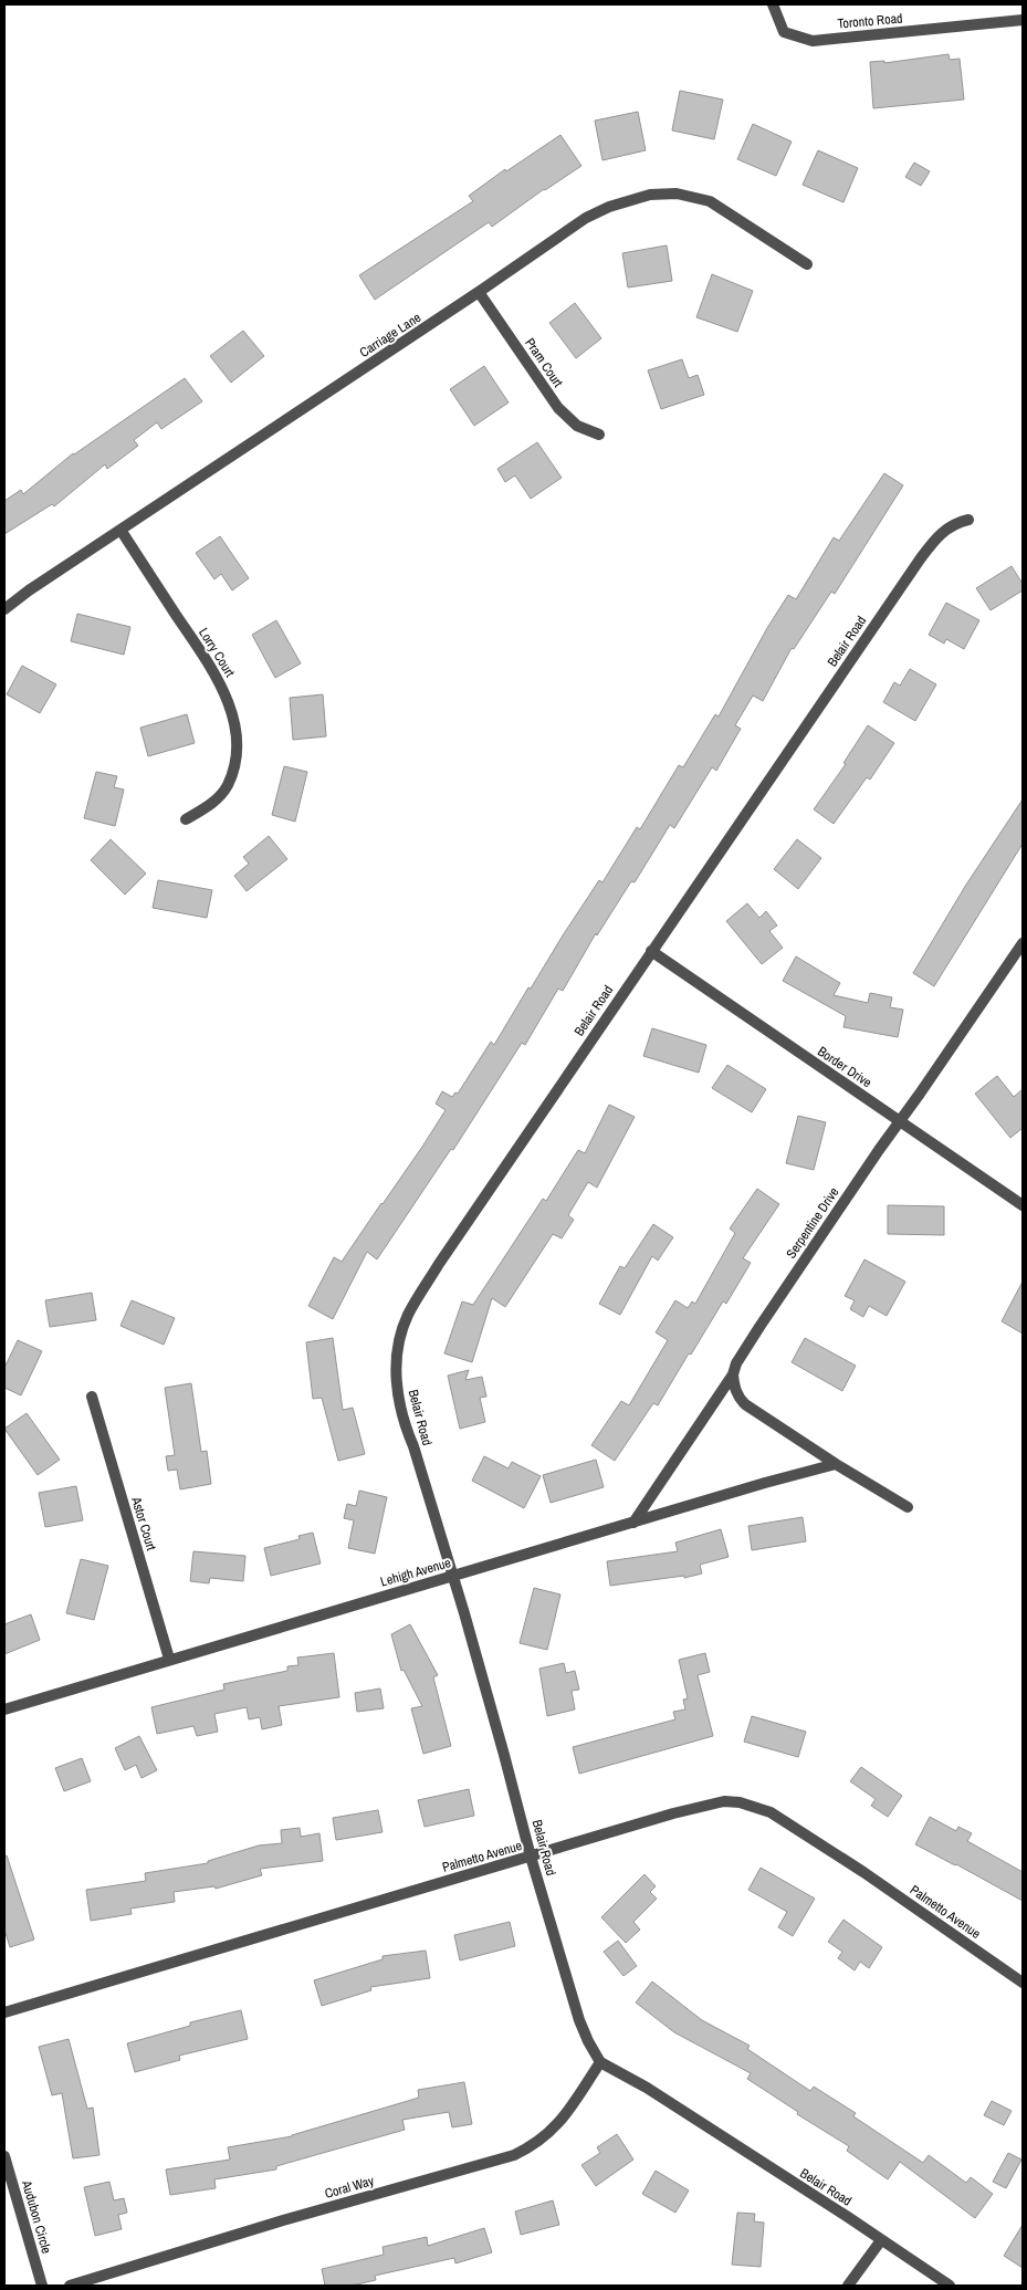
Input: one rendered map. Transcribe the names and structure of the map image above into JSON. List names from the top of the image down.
{
  "streets": {
    "street": [
      "Toronto Road",
      "Carriage Lane",
      "Pram Court",
      "Belair Road",
      "Lorry Court",
      "Border Drive",
      "Serpentine Drive",
      "Astor Court",
      "Lehigh Avenue",
      "Palmetto Avenue",
      "Coral Way",
      "Audubon Circle"
    ]
  },
  "crossings": [
    ["Carriage Lane", "Pram Court"],
    ["Carriage Lane", "Lorry Court"],
    ["Belair Road", "Border Drive"],
    ["Belair Road", "Lehigh Avenue"],
    ["Belair Road", "Palmetto Avenue"],
    ["Belair Road", "Coral Way"],
    ["Border Drive", "Serpentine Drive"],
    ["Serpentine Drive", "Lehigh Avenue"],
    ["Astor Court", "Lehigh Avenue"]
  ]
}
